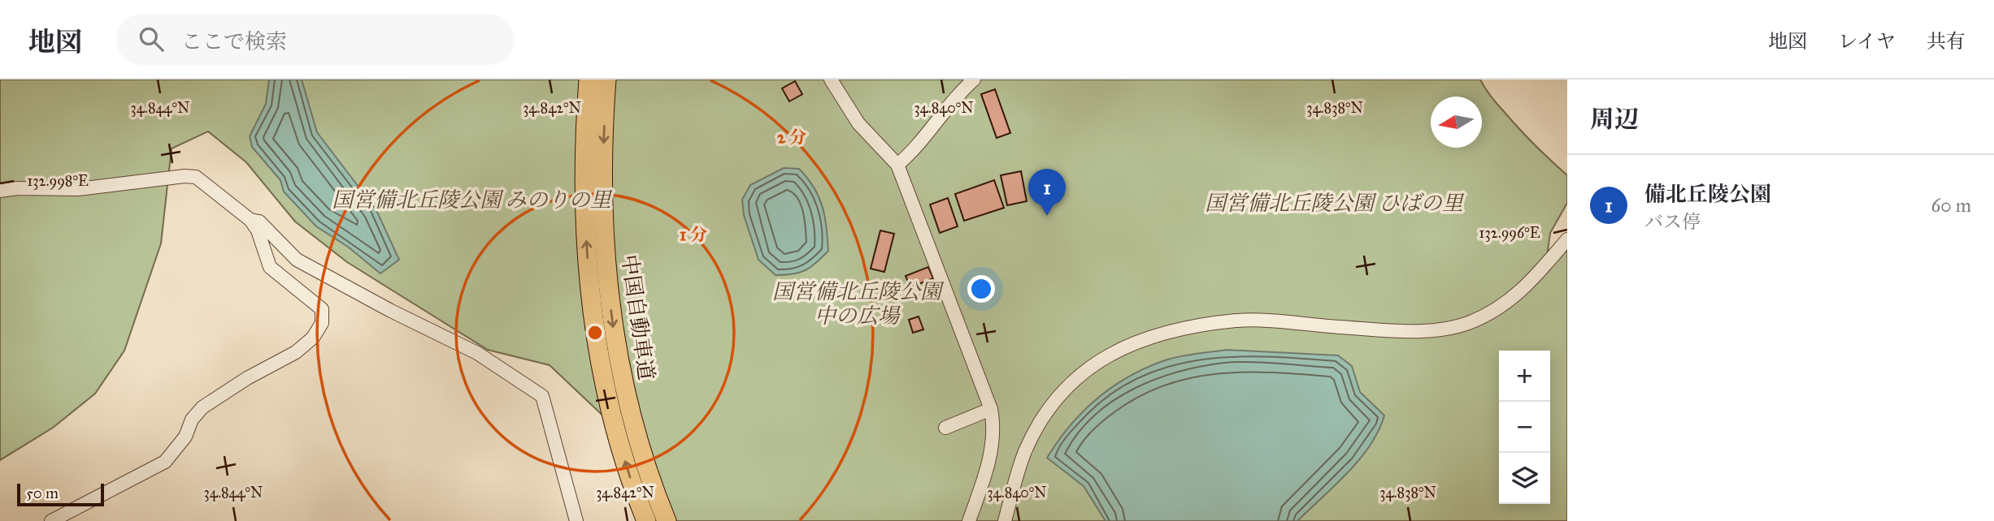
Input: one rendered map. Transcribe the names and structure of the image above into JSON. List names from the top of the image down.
{
  "streets": {
    "highway": ["中国自動車道"]
  },
  "parks": ["国営備北丘陵公園 みのりの里", "国営備北丘陵公園 ひばの里", "国営備北丘陵公園 中の広場"],
  "scale_bar": "50 m",
  "north": "left",
  "page": {
    "header": "地図",
    "search": "ここで検索",
    "nav": ["地図", "レイヤ", "共有"],
    "heading": "周辺",
    "list": [
      {
        "mark": "1",
        "name": "備北丘陵公園",
        "note": "バス停",
        "value": "60 m"
      }
    ],
    "pins": "1",
    "map_buttons": ["+", "−"],
    "scale": "50 m"
  },
  "coordinates": [
    "34.844°N",
    "34.842°N",
    "34.840°N",
    "34.838°N",
    "132.998°E",
    "132.996°E"
  ],
  "rings": ["2 分", "1 分"]
}
